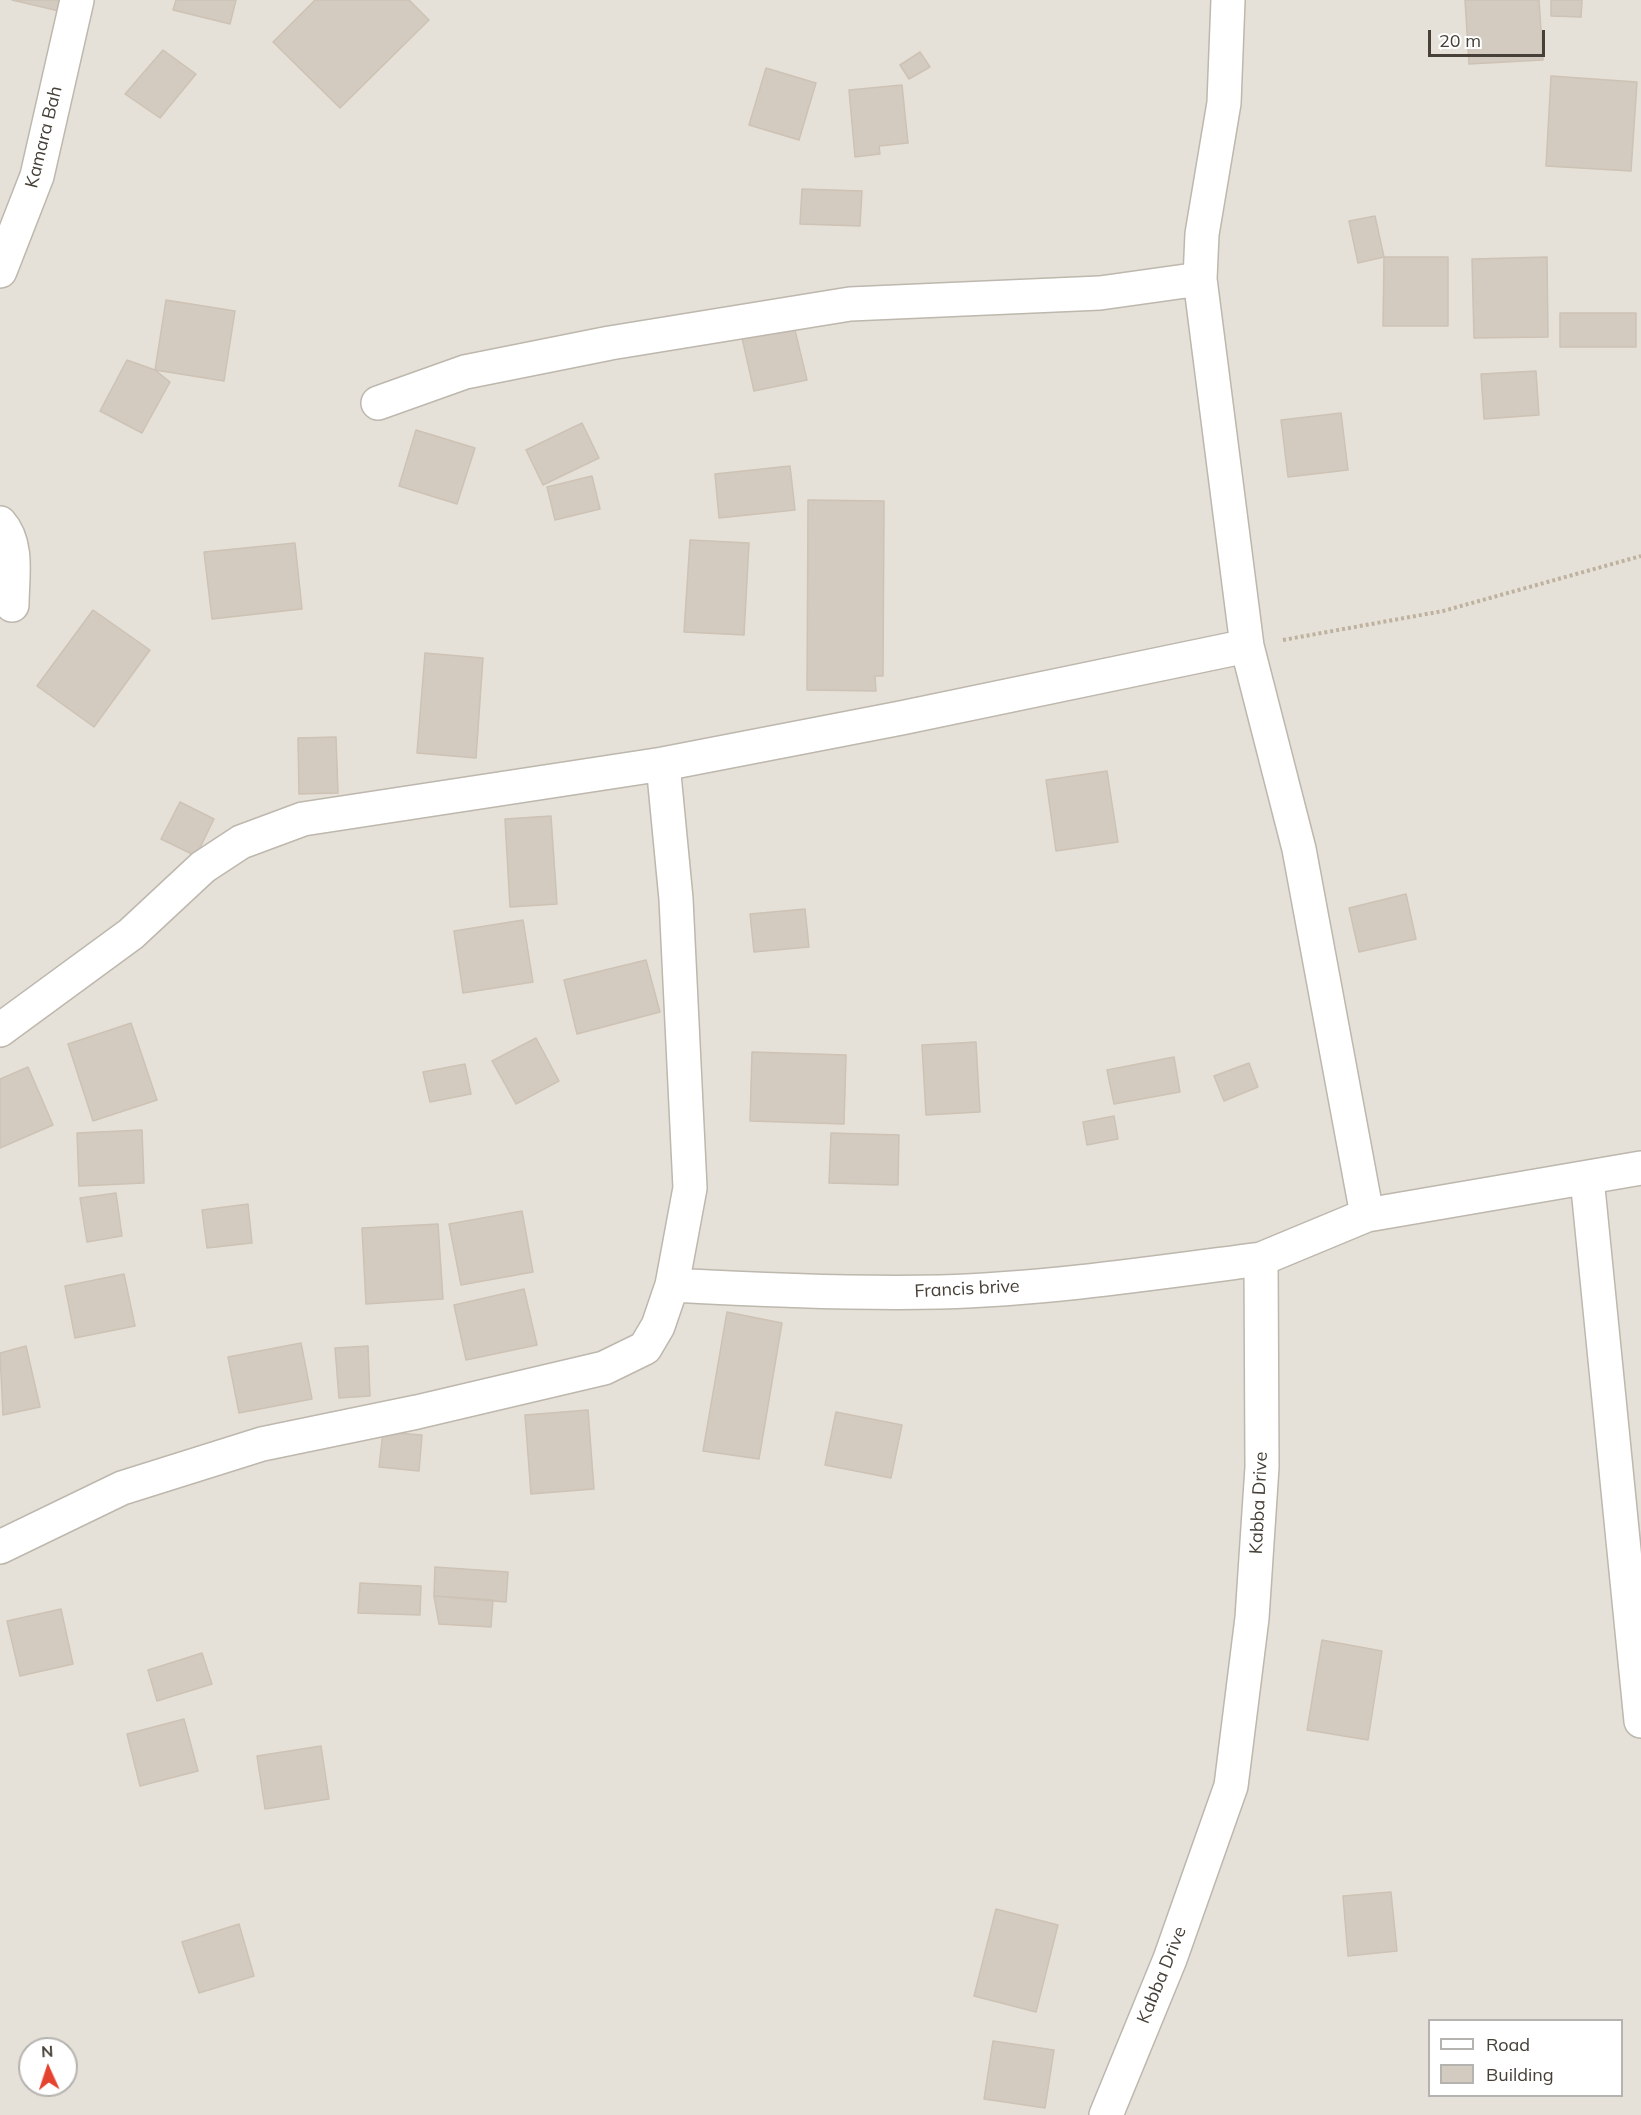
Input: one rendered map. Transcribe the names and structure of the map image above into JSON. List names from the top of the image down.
{
  "streets": {
    "street": ["Kamara Bah", "Francis brive", "Kabba Drive"]
  },
  "crossings": [
    ["Francis brive", "Kabba Drive"]
  ],
  "legend": ["Road", "Building"],
  "scale_bar": "20 m",
  "north": "top"
}
